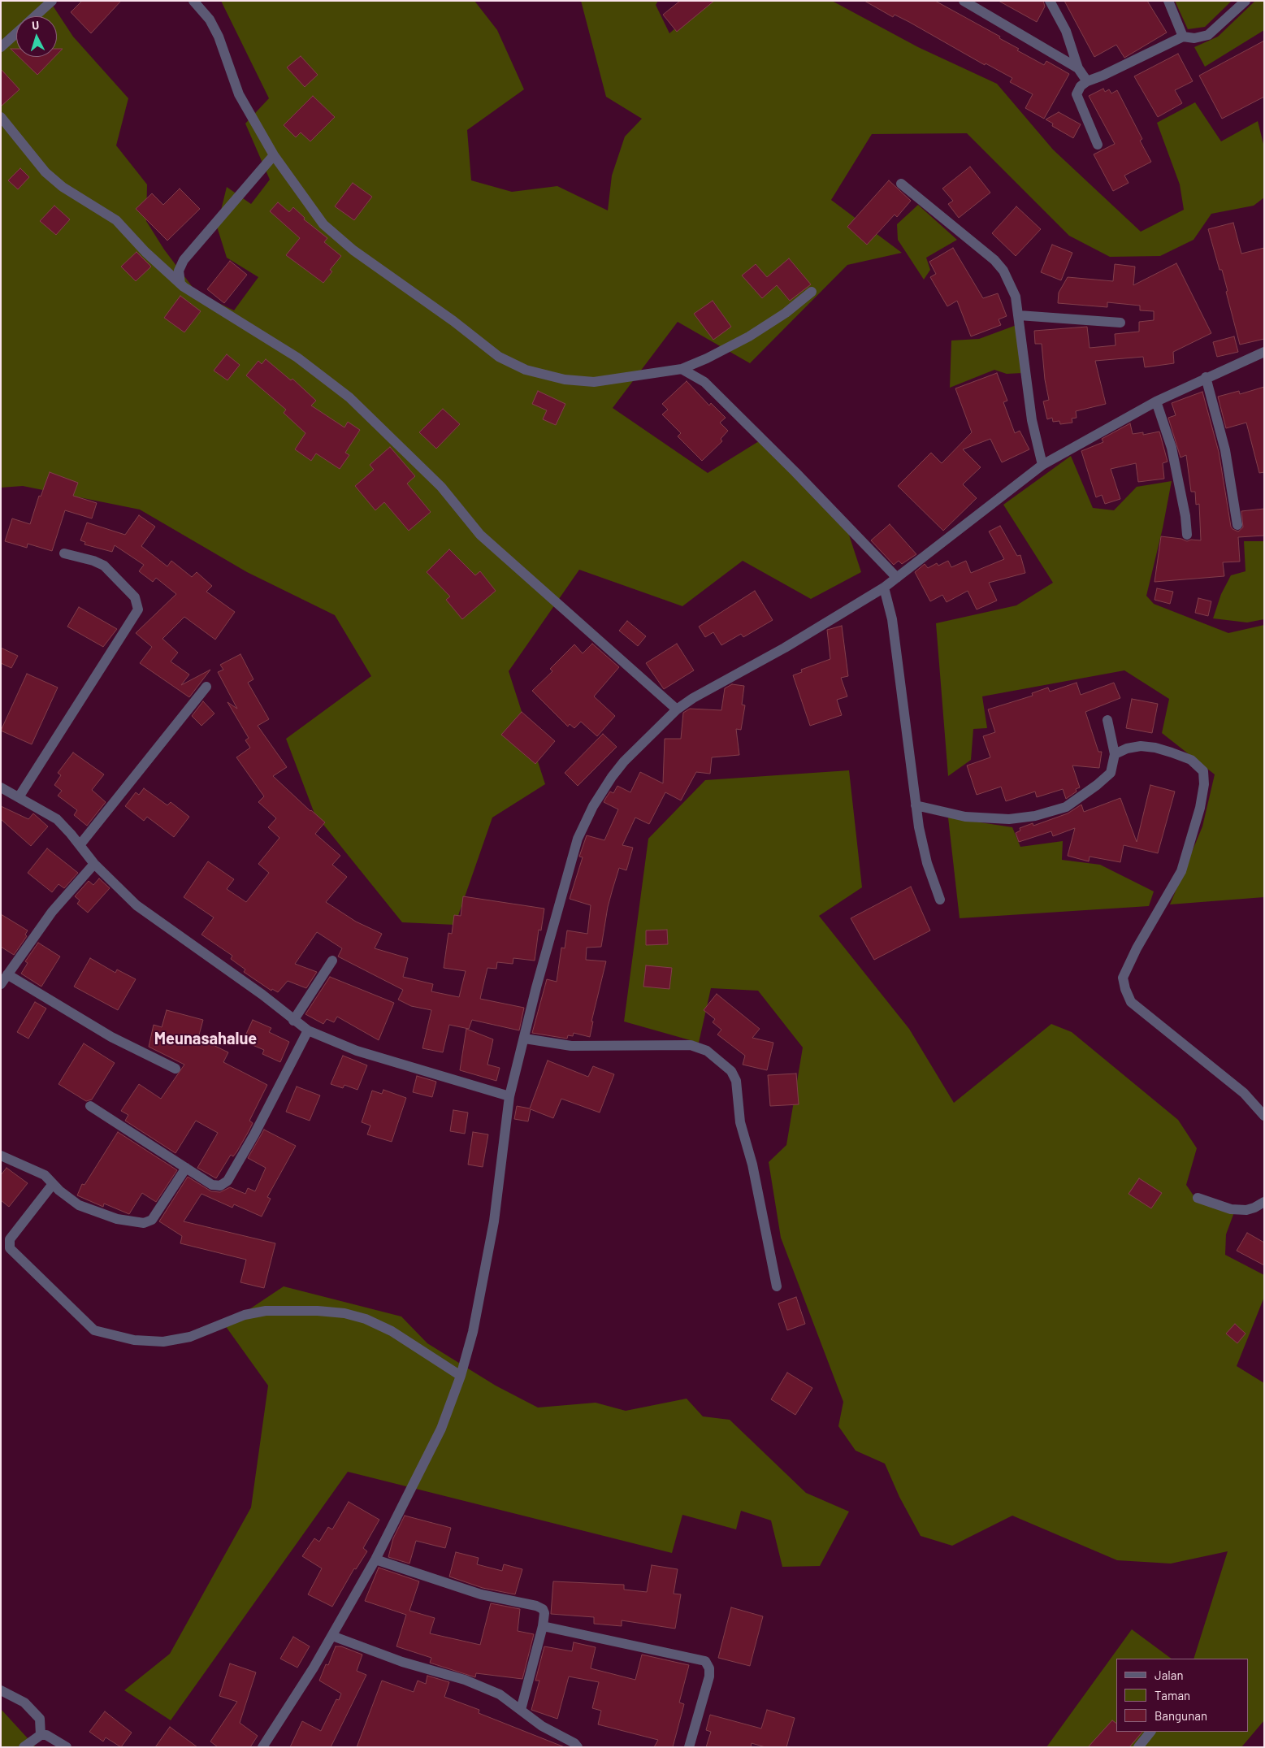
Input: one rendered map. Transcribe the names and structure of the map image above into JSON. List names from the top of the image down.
{
  "districts": ["Meunasahalue"],
  "legend": ["Jalan", "Taman", "Bangunan"],
  "north": "top"
}
